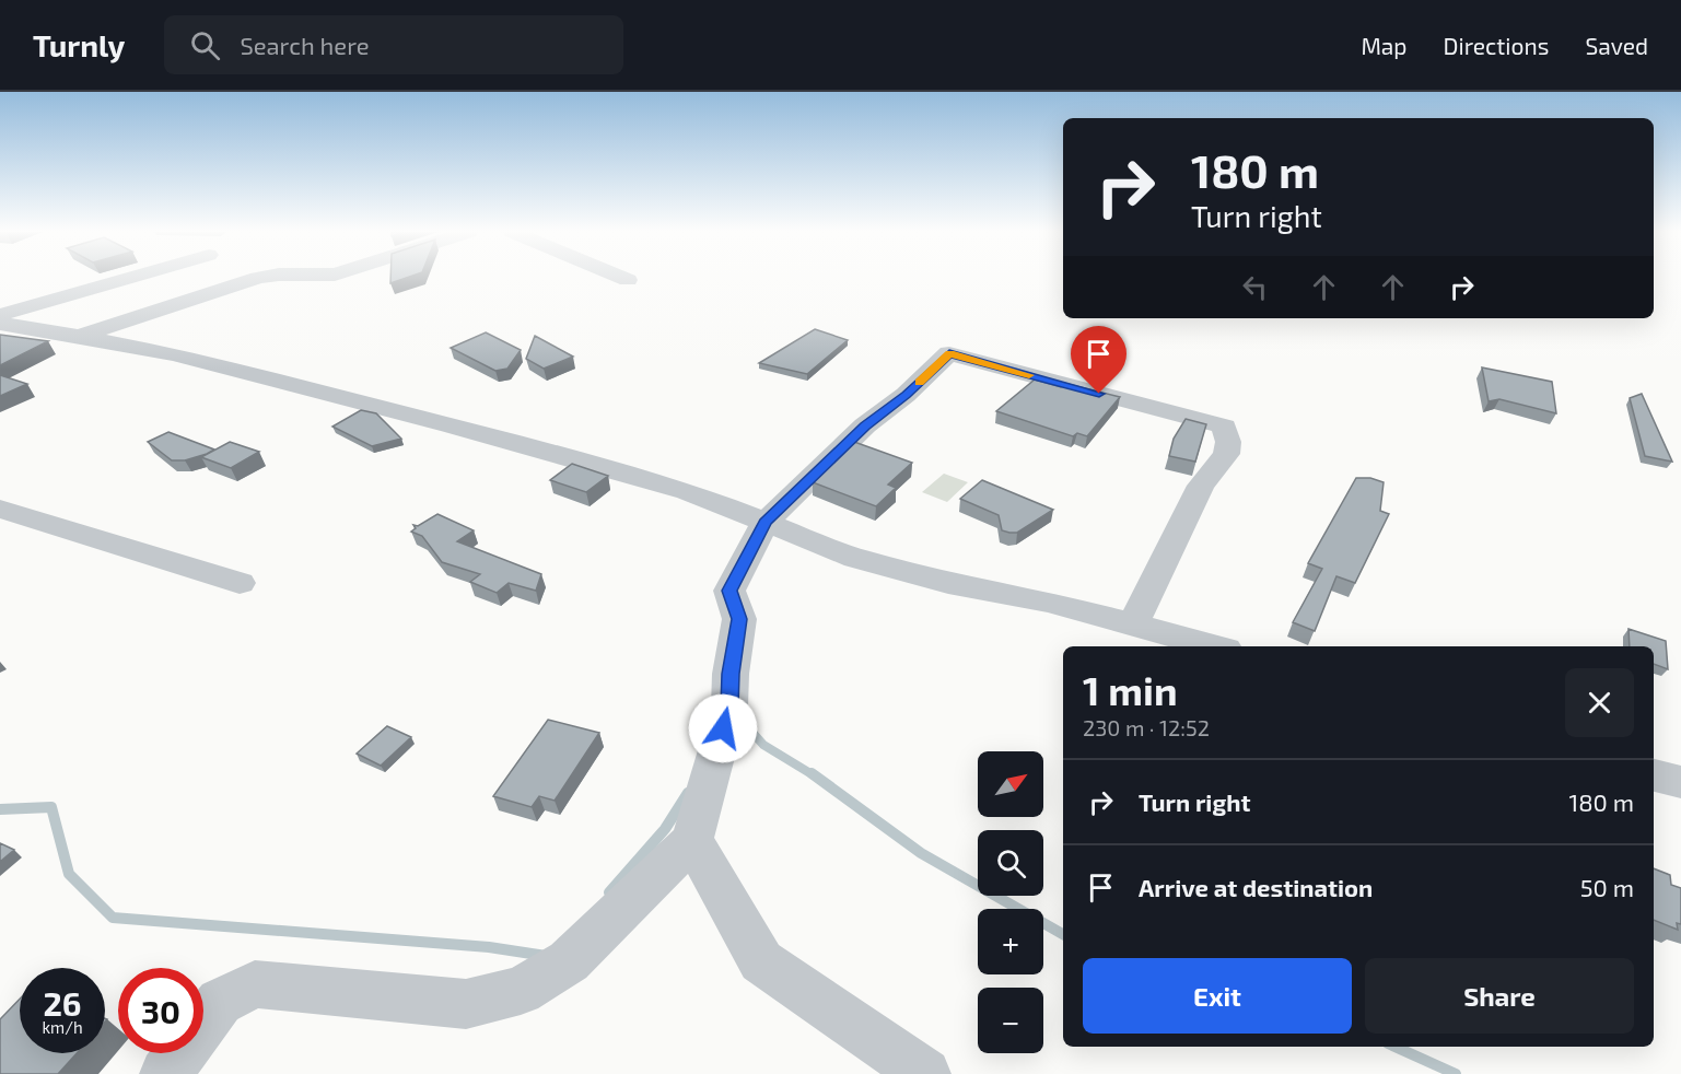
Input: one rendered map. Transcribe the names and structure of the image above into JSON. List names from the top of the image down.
{
  "north": "top right",
  "page": {
    "header": "Turnly",
    "search": "Search here",
    "nav": ["Map", "Directions", "Saved"],
    "turn": ["180 m", "Turn right"],
    "heading": ["1 min", "230 m · 12:52"],
    "map_buttons": ["+", "−"],
    "list": [
      {
        "name": "Turn right",
        "value": "180 m"
      },
      {
        "name": "Arrive at destination",
        "value": "50 m"
      }
    ],
    "buttons": ["Exit", "Share"],
    "speed": "26 km/h",
    "limit": "30"
  }
}
